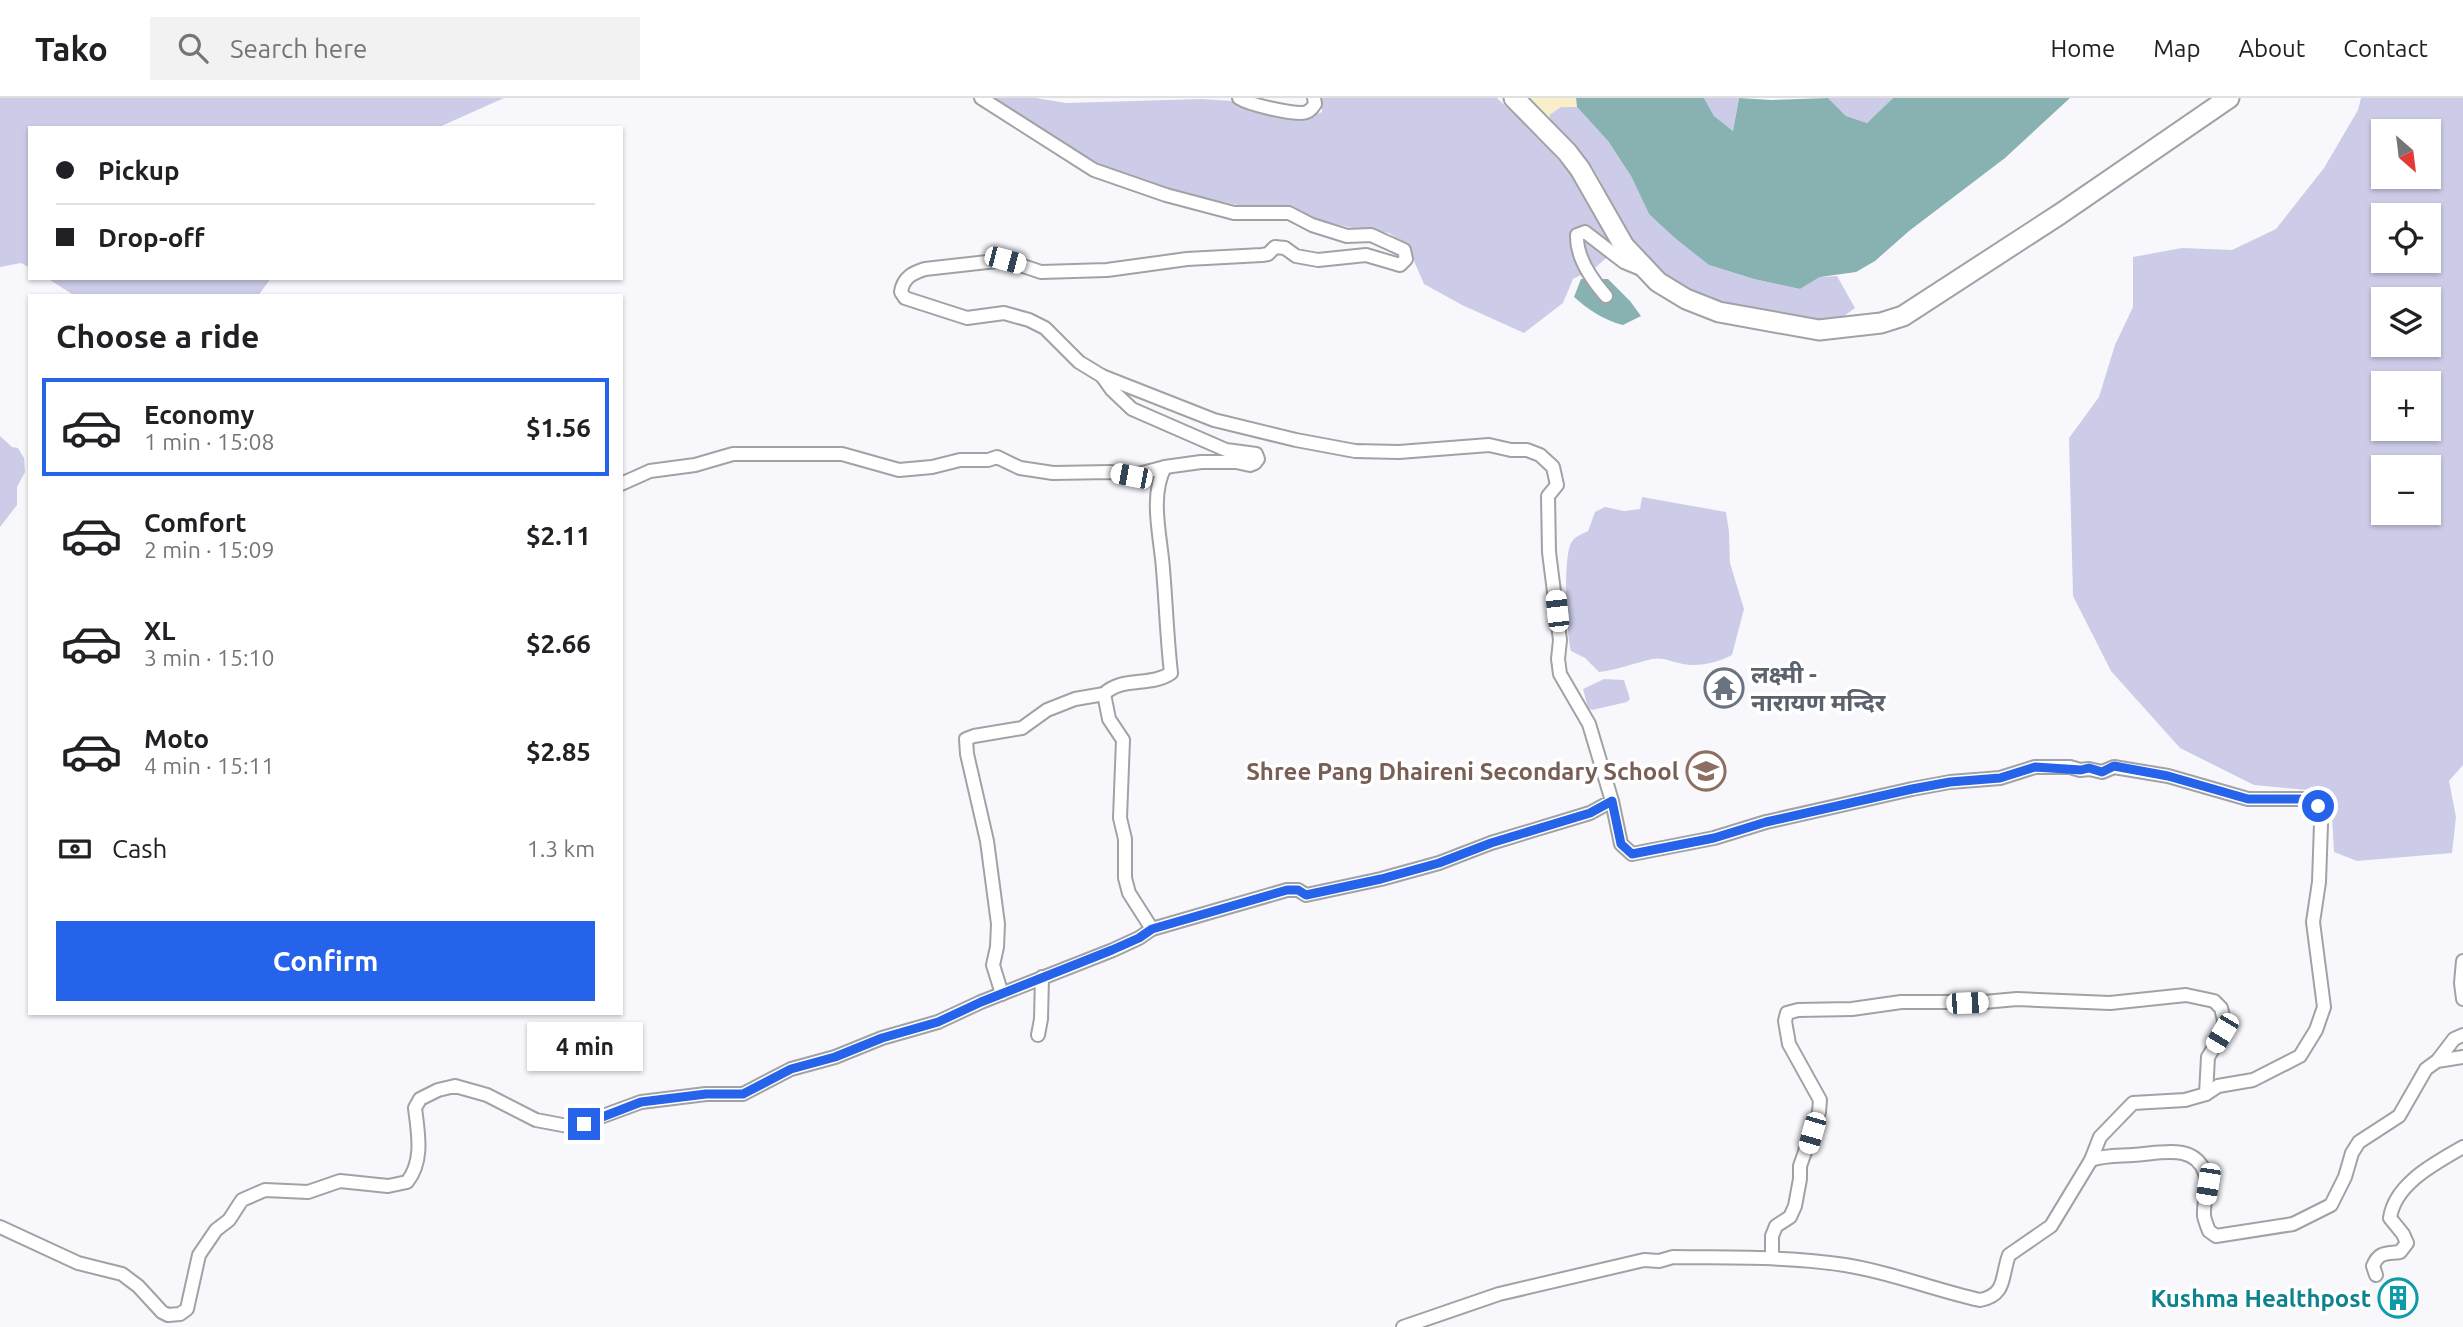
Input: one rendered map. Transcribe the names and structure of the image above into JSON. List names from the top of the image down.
{
  "places": {
    "temple": ["लक्ष्मी - नारायण मन्दिर"],
    "school or university": ["Shree Pang Dhaireni Secondary School"],
    "building": ["Kushma Healthpost"]
  },
  "north": "bottom right",
  "page": {
    "header": "Tako",
    "search": "Search here",
    "nav": [
      "Home",
      "Map",
      "About",
      "Contact"
    ],
    "map_buttons": ["+", "−"],
    "banner": ["Pickup", "Drop-off"],
    "heading": "Choose a ride",
    "list": [
      {
        "name": "Economy",
        "note": "1 min · 15:08",
        "value": "$1.56"
      },
      {
        "name": "Comfort",
        "note": "2 min · 15:09",
        "value": "$2.11"
      },
      {
        "name": "XL",
        "note": "3 min · 15:10",
        "value": "$2.66"
      },
      {
        "name": "Moto",
        "note": "4 min · 15:11",
        "value": "$2.85"
      }
    ],
    "pay": ["Cash", "1.3 km"],
    "buttons": "Confirm",
    "bubble": "4 min"
  }
}
